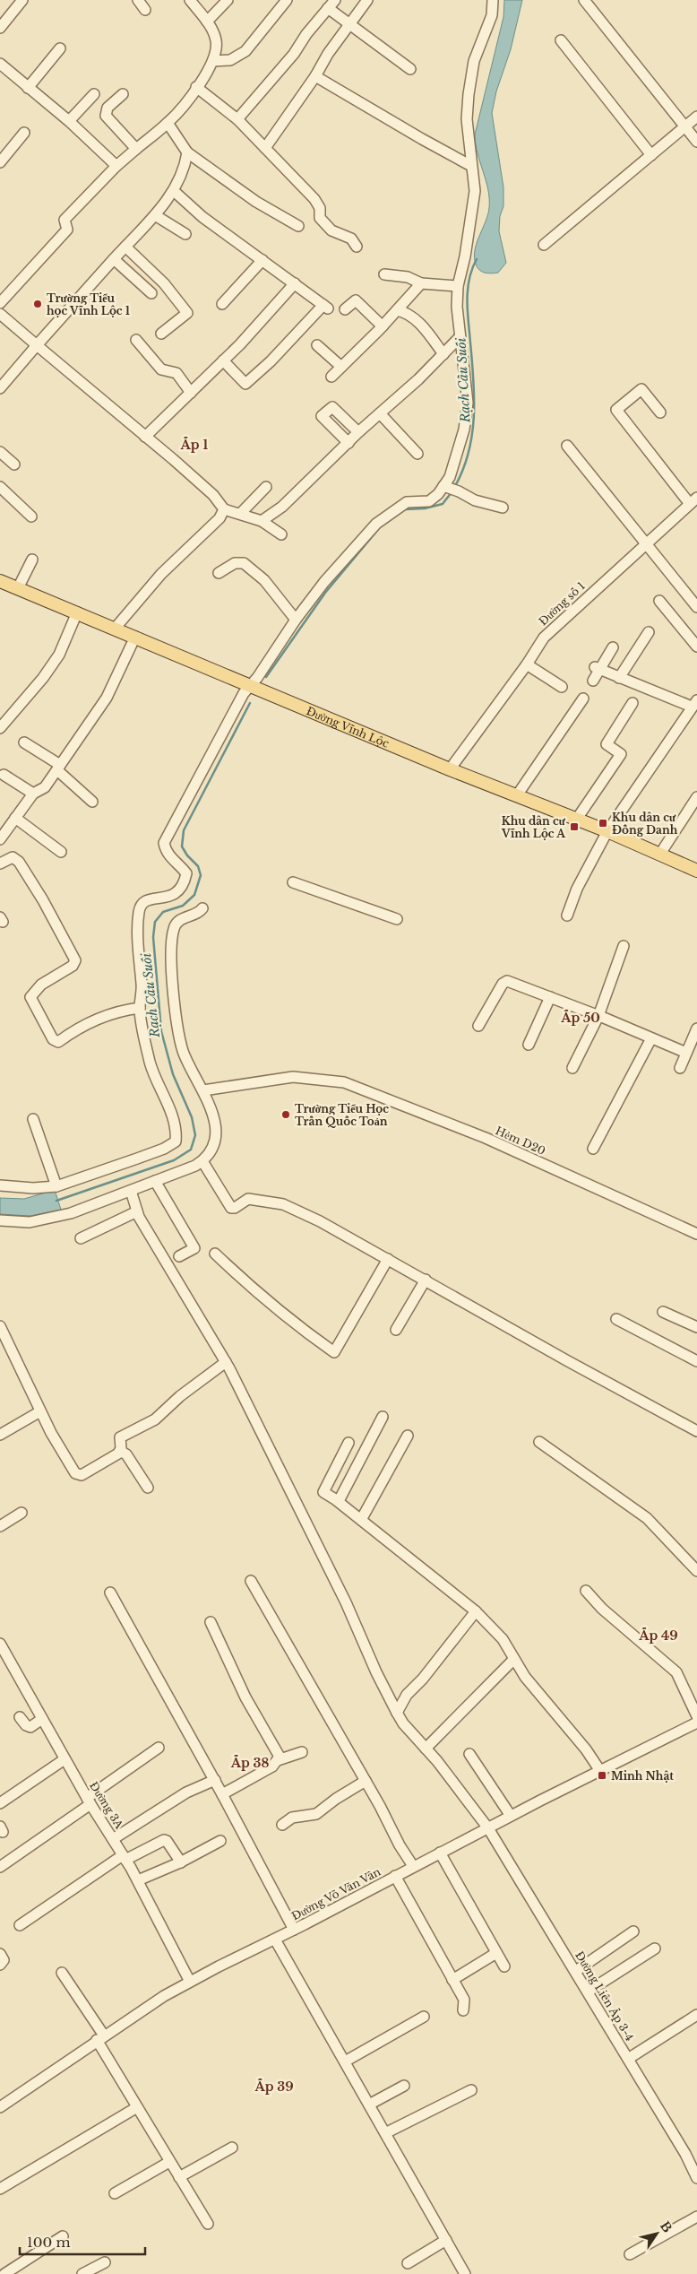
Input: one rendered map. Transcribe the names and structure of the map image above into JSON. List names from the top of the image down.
{
  "streets": {
    "main road": ["Đường Vĩnh Lộc"],
    "street": [
      "Đường số 1",
      "Hẻm D20",
      "Đường 3A",
      "Đường Võ Văn Vân",
      "Đường Liên Ấp 3-4"
    ]
  },
  "crossings": [
    ["Đường số 1", "Đường Vĩnh Lộc"],
    ["Đường 3A", "Đường Võ Văn Vân"],
    ["Đường Võ Văn Vân", "Đường Liên Ấp 3-4"]
  ],
  "districts": [
    "Ấp 1",
    "Ấp 50",
    "Ấp 49",
    "Ấp 38",
    "Ấp 39"
  ],
  "water": ["Rạch Cầu Suối"],
  "places": {
    "other": ["Trường Tiểu học Vĩnh Lộc 1", "Trường Tiểu Học Trần Quốc Toản"],
    "transit": ["Khu dân cư Đồng Danh", "Khu dân cư Vĩnh Lộc A", "Minh Nhật"]
  },
  "scale_bar": "100 m",
  "north": "top right"
}
